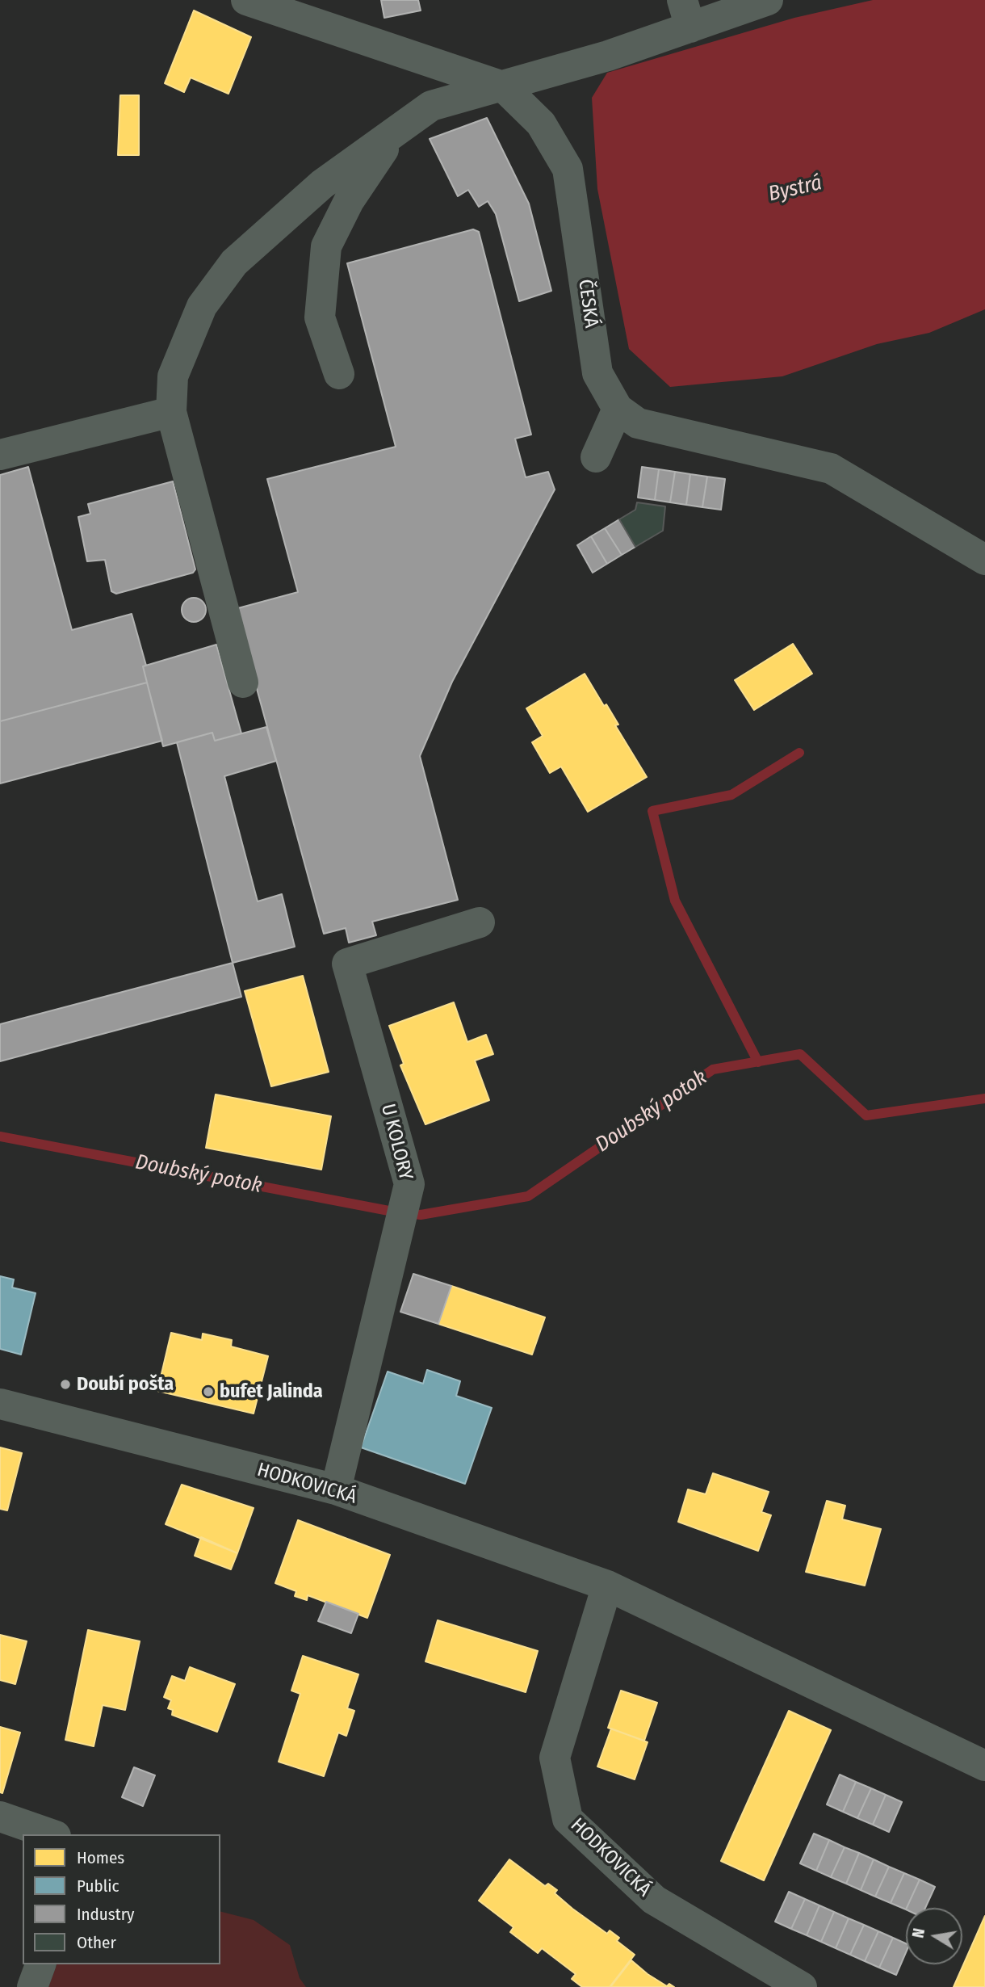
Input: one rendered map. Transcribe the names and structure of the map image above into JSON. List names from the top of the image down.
{
  "streets": {
    "street": ["ČESKÁ", "U KOLORY", "HODKOVICKÁ"]
  },
  "crossings": [
    ["U KOLORY", "HODKOVICKÁ"]
  ],
  "water": ["Bystrá", "Doubský potok"],
  "places": ["Doubí pošta", "bufet Jalinda"],
  "legend": [
    "Homes",
    "Public",
    "Industry",
    "Other"
  ],
  "north": "left"
}
